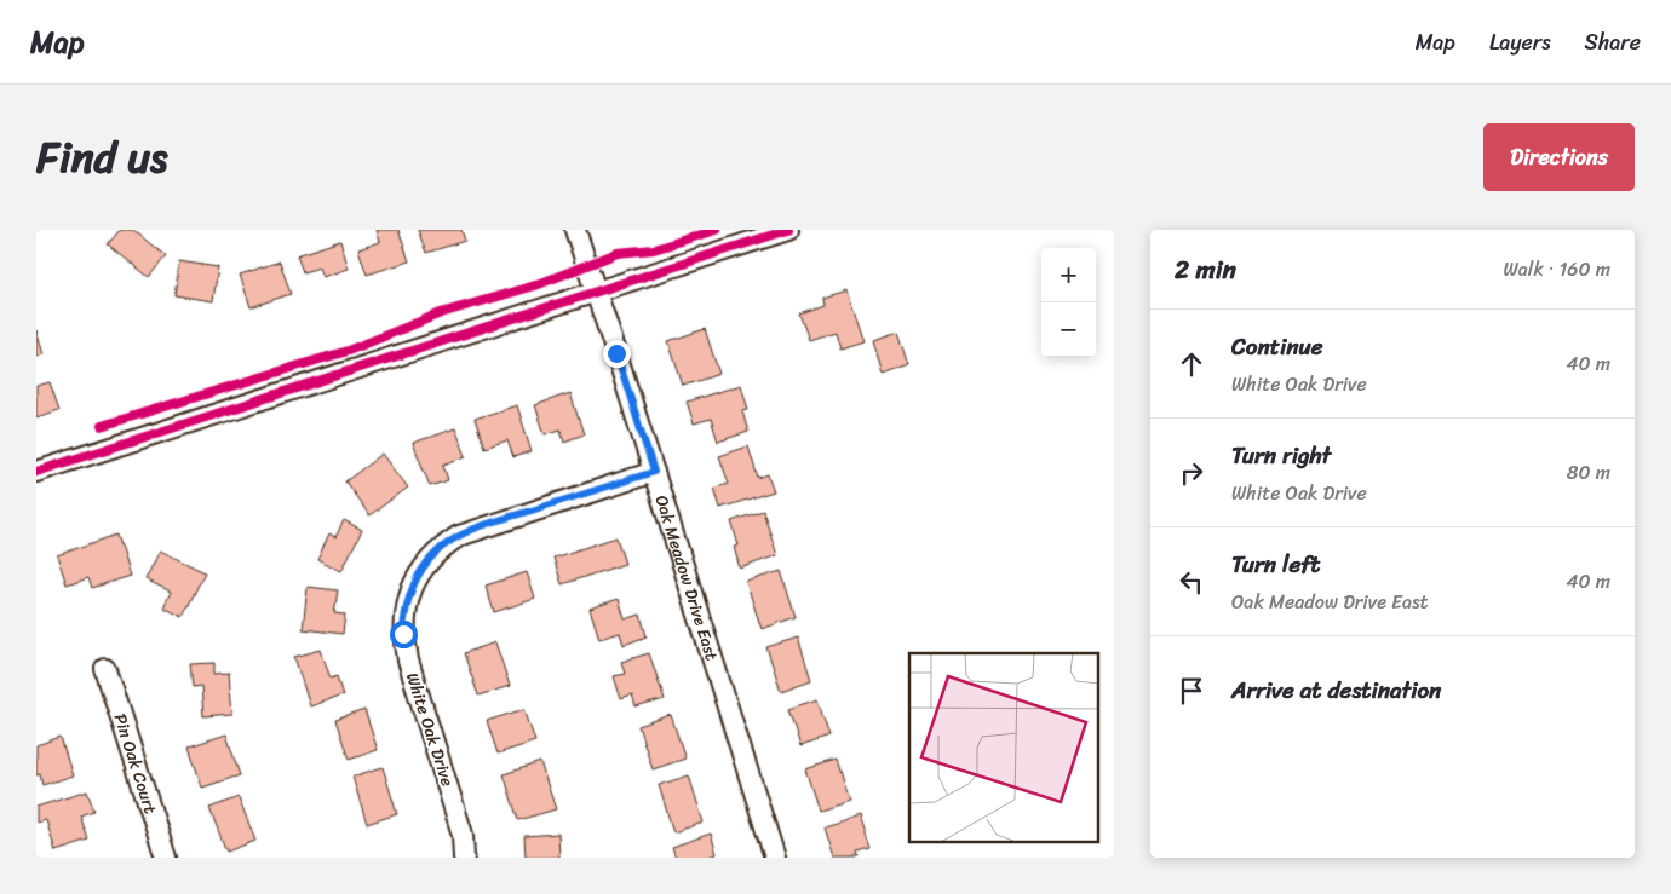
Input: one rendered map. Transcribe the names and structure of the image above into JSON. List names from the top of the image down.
{
  "streets": {
    "street": ["Oak Meadow Drive East", "White Oak Drive", "Pin Oak Court"]
  },
  "crossings": [
    ["Oak Meadow Drive East", "White Oak Drive"]
  ],
  "page": {
    "header": "Map",
    "nav": ["Map", "Layers", "Share"],
    "title": "Find us",
    "buttons": "Directions",
    "heading": ["2 min", "Walk · 160 m"],
    "map_buttons": ["+", "−"],
    "list": [
      ["Continue", "White Oak Drive", "40 m"],
      ["Turn right", "White Oak Drive", "80 m"],
      ["Turn left", "Oak Meadow Drive East", "40 m"],
      "Arrive at destination"
    ]
  }
}
